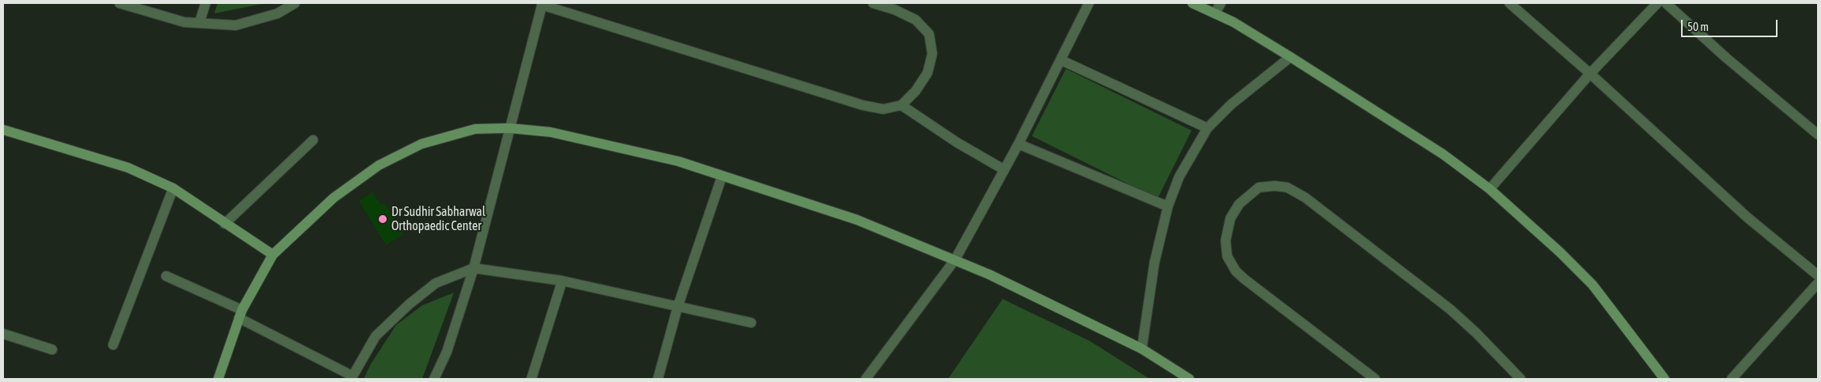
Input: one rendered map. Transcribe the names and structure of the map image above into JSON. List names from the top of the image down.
{
  "places": ["Dr Sudhir Sabharwal Orthopaedic Center"],
  "scale_bar": "50 m"
}
